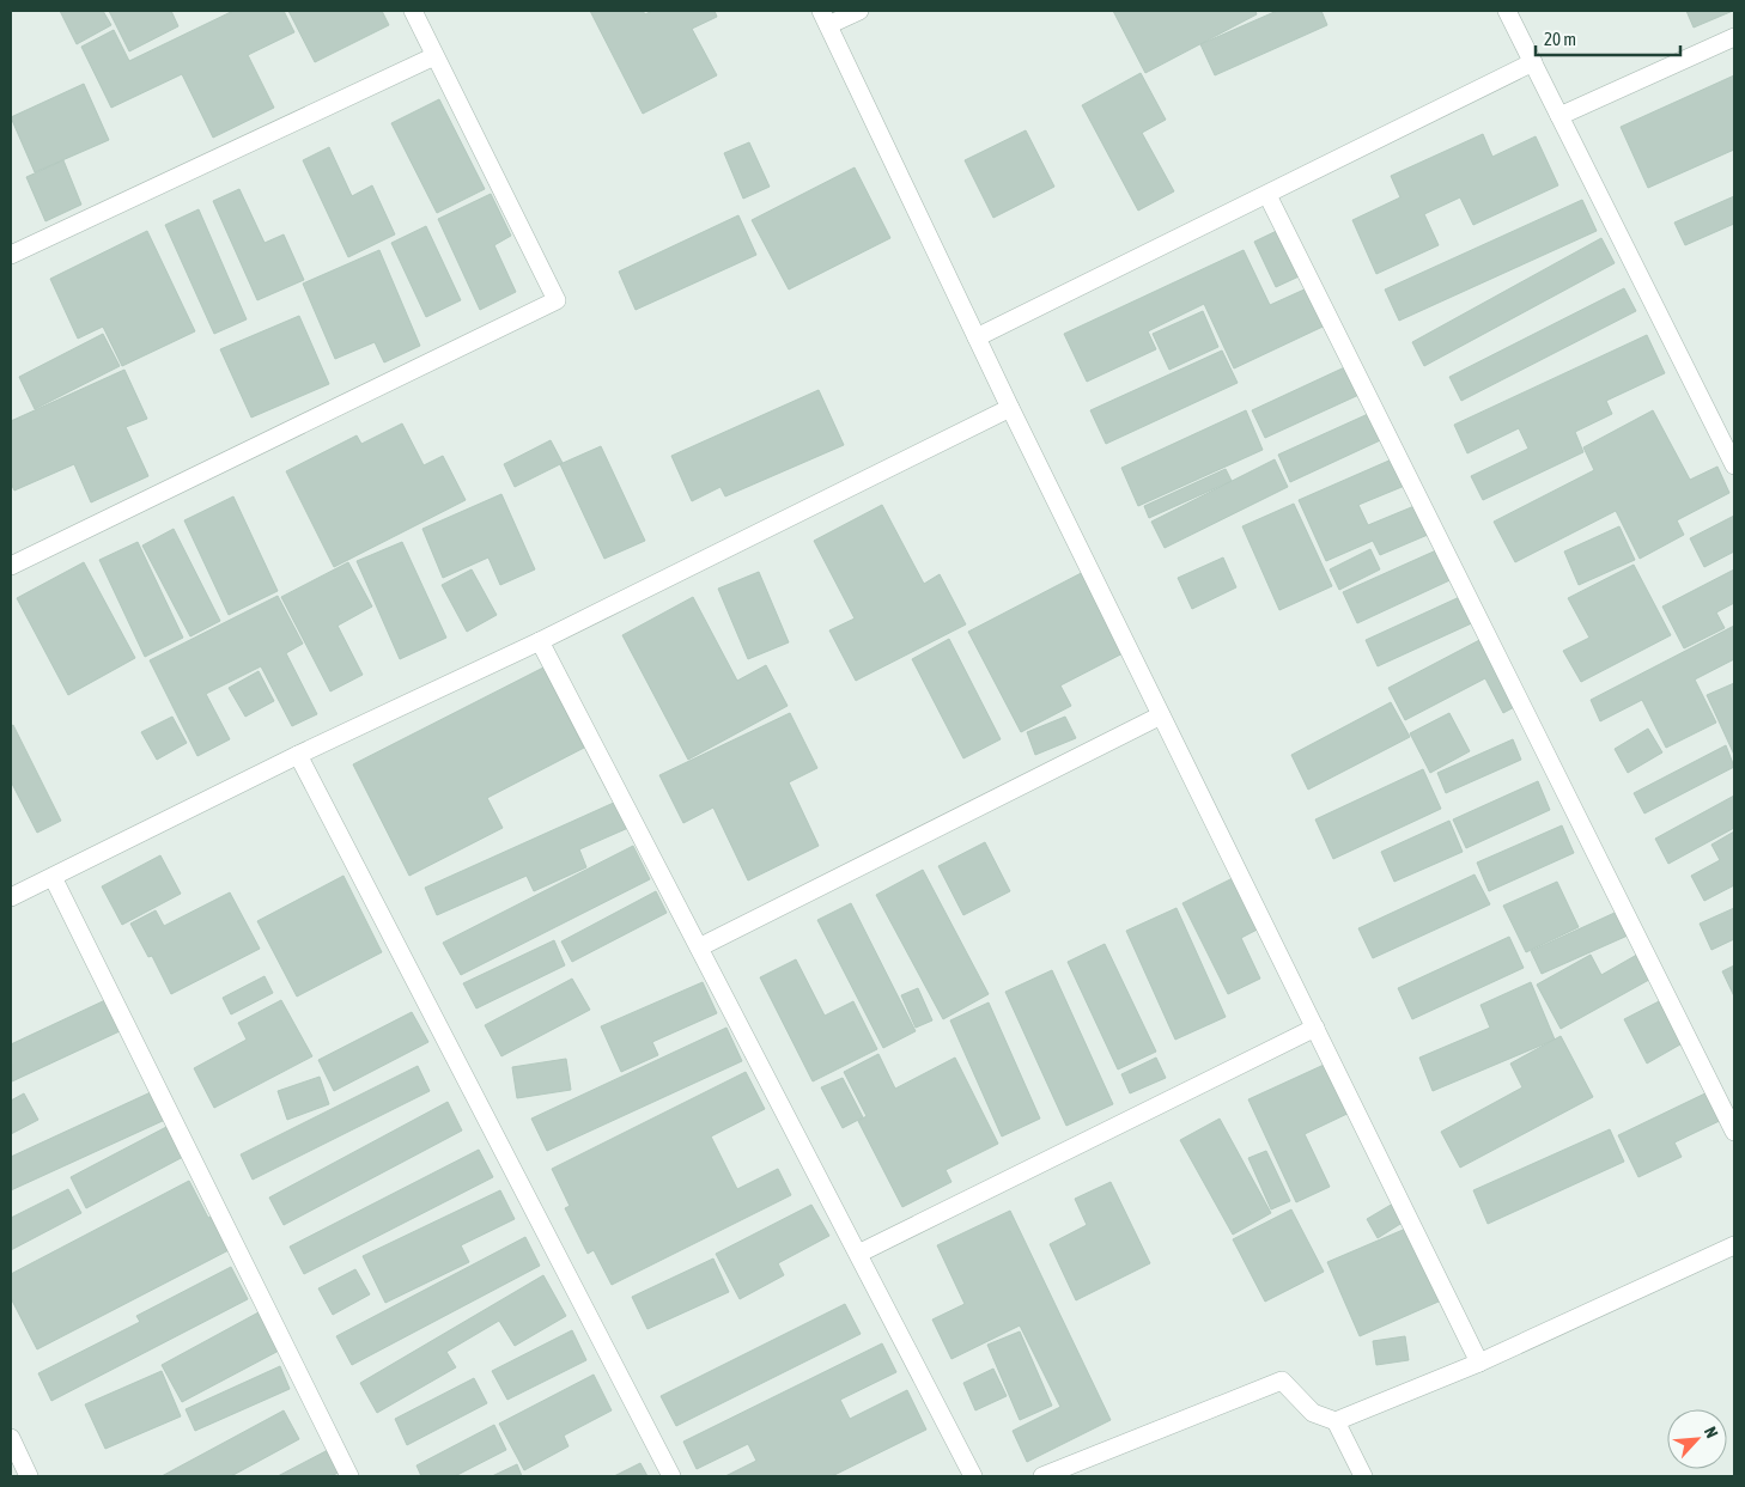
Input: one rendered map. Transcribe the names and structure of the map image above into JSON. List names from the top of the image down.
{
  "scale_bar": "20 m",
  "north": "top right"
}
